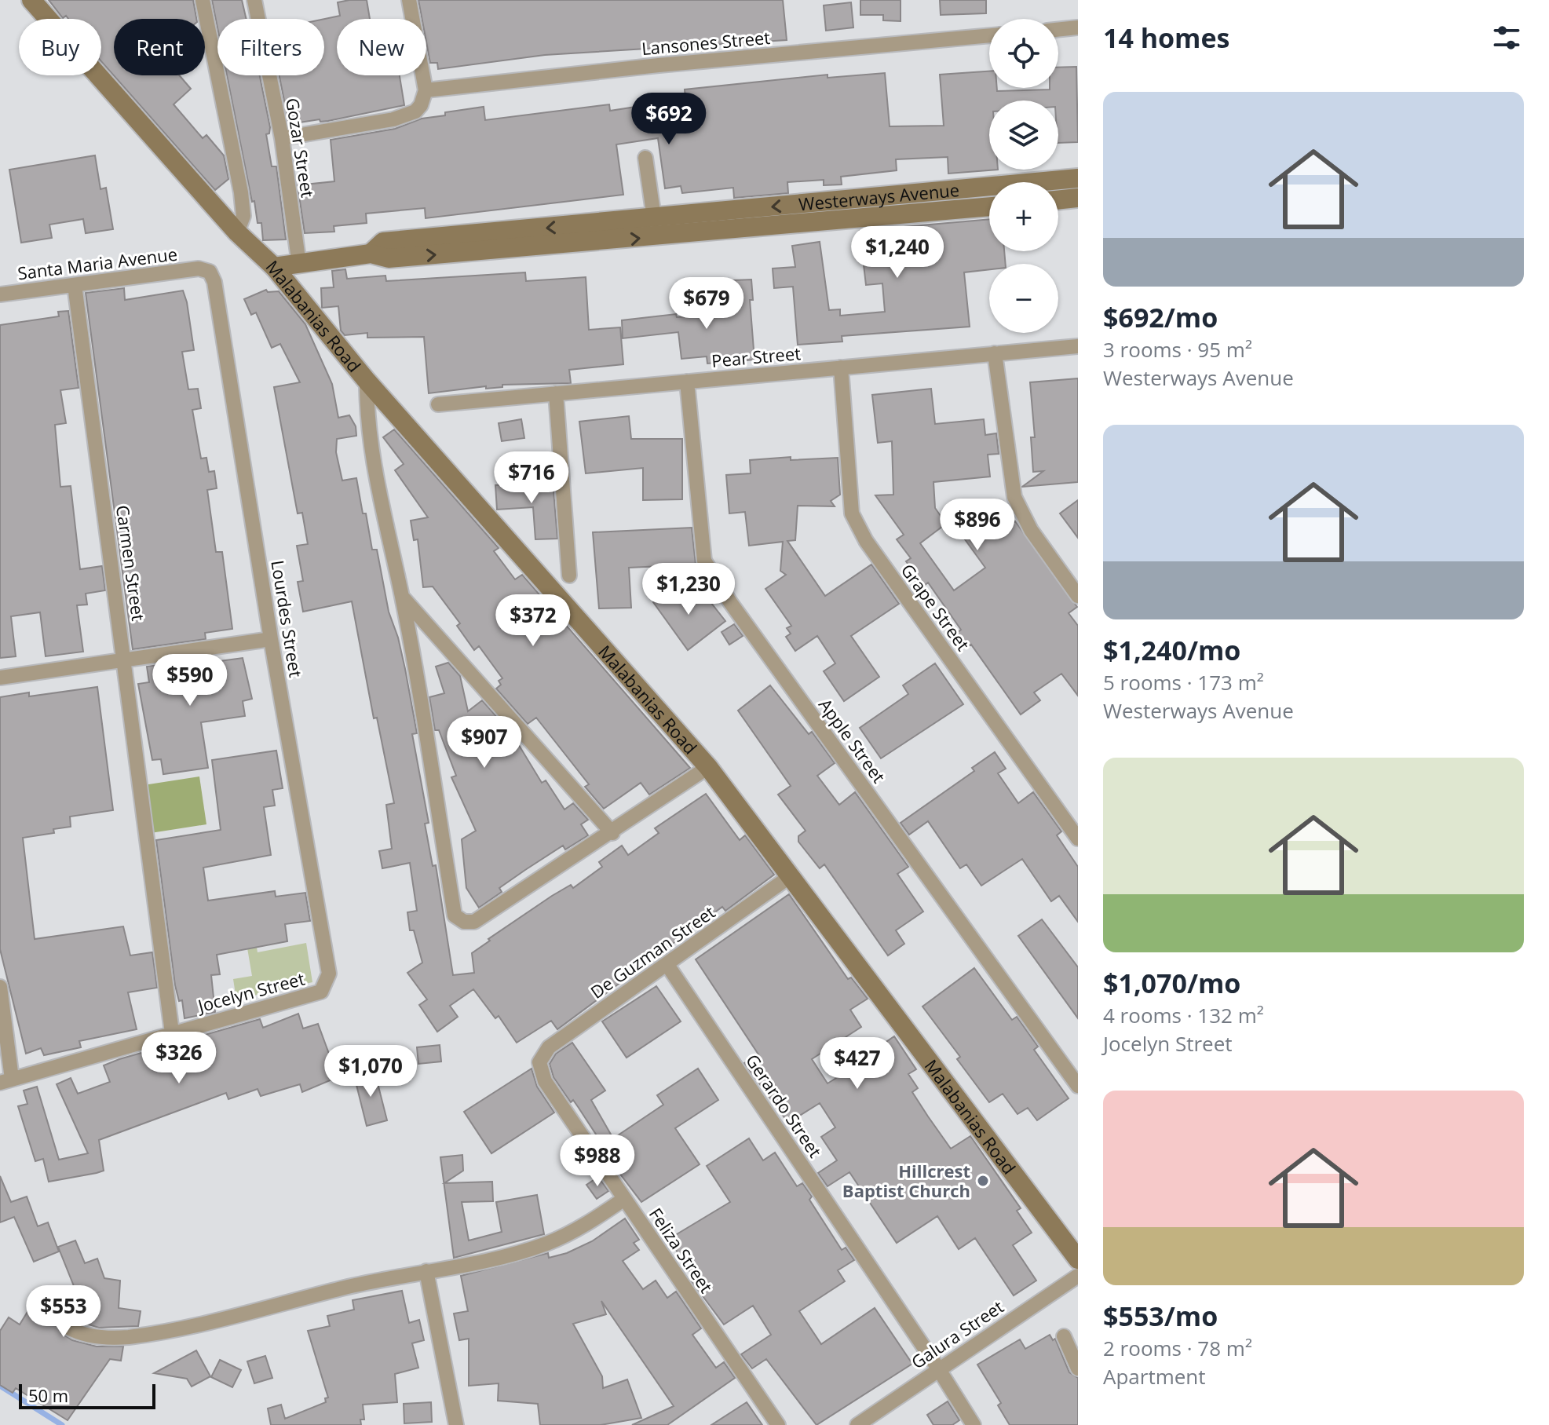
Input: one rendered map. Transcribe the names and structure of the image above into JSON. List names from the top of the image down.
{
  "streets": {
    "main road": ["Westerways Avenue", "Malabanias Road"],
    "street": [
      "Lansones Street",
      "Gozar Street",
      "Santa Maria Avenue",
      "Pear Street",
      "Carmen Street",
      "Grape Street",
      "Lourdes Street",
      "Apple Street",
      "De Guzman Street",
      "Jocelyn Street",
      "Gerardo Street",
      "Feliza Street",
      "Galura Street"
    ]
  },
  "crossings": [
    ["Gozar Street", "Westerways Avenue"],
    ["Westerways Avenue", "Malabanias Road"],
    ["Santa Maria Avenue", "Carmen Street"],
    ["Santa Maria Avenue", "Lourdes Street"],
    ["Malabanias Road", "De Guzman Street"],
    ["Pear Street", "Grape Street"],
    ["Pear Street", "Apple Street"],
    ["Carmen Street", "Jocelyn Street"],
    ["Lourdes Street", "Jocelyn Street"],
    ["De Guzman Street", "Gerardo Street"],
    ["De Guzman Street", "Feliza Street"],
    ["Gerardo Street", "Galura Street"]
  ],
  "places": ["Hillcrest Baptist Church"],
  "scale_bar": "50 m",
  "page": {
    "heading": "14 homes",
    "map_buttons": ["+", "−"],
    "chip": [
      "Buy",
      "Rent",
      "Filters",
      "New"
    ],
    "list": [
      {
        "name": "$692/mo",
        "note": "3 rooms · 95 m² · Westerways Avenue"
      },
      {
        "name": "$1,240/mo",
        "note": "5 rooms · 173 m² · Westerways Avenue"
      },
      {
        "name": "$1,070/mo",
        "note": "4 rooms · 132 m² · Jocelyn Street"
      },
      {
        "name": "$553/mo",
        "note": "2 rooms · 78 m² · Apartment"
      }
    ],
    "price": [
      "$692",
      "$1,240",
      "$679",
      "$716",
      "$896",
      "$1,230",
      "$372",
      "$590",
      "$907",
      "$326",
      "$427",
      "$1,070",
      "$988",
      "$553"
    ],
    "scale": "50 m"
  }
}
